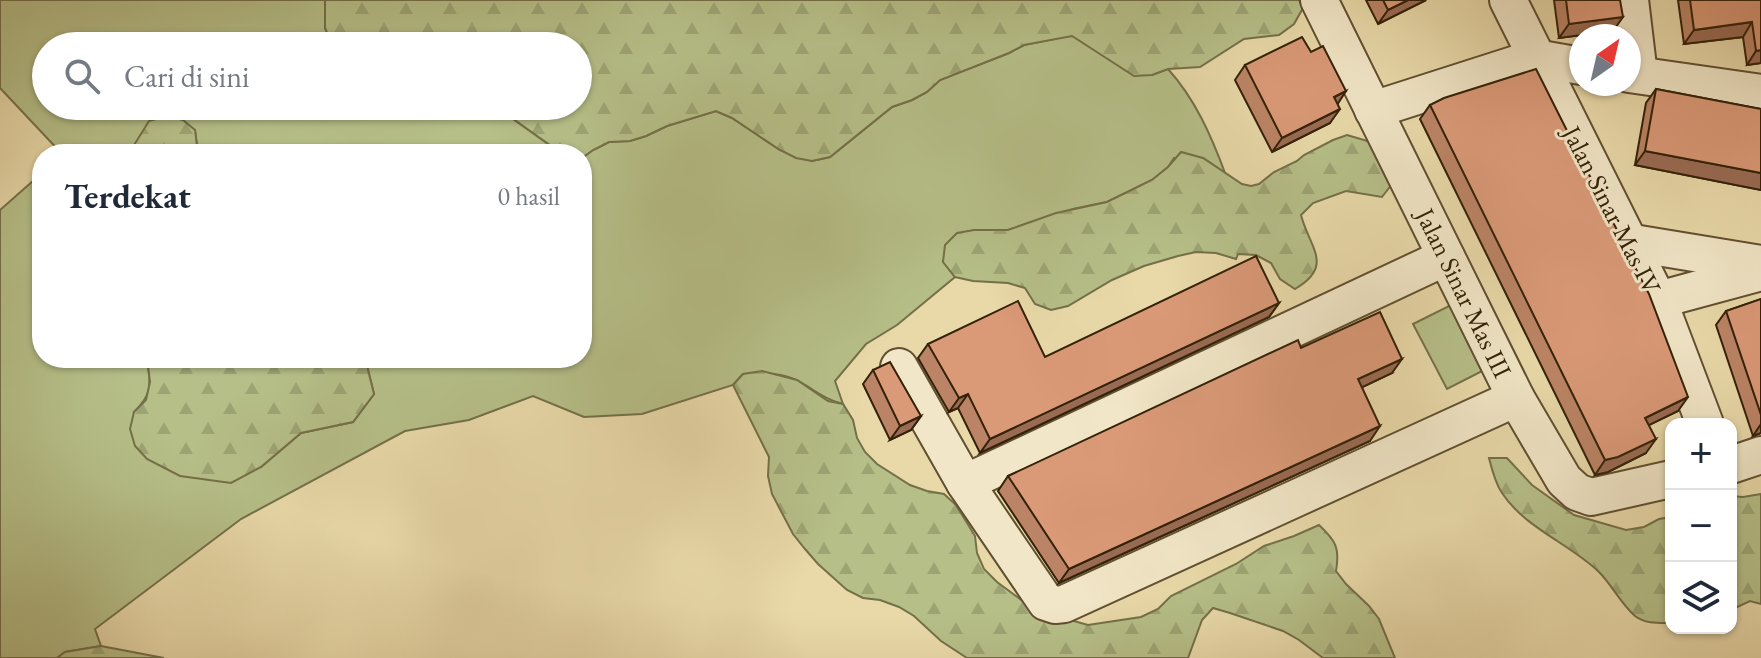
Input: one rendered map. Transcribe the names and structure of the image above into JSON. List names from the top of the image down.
{
  "streets": {
    "street": ["Jalan Sinar Mas IV", "Jalan Sinar Mas III"]
  },
  "north": "top right",
  "page": {
    "search": "Cari di sini",
    "heading": ["Terdekat", "0 hasil"],
    "map_buttons": ["+", "−"]
  }
}
